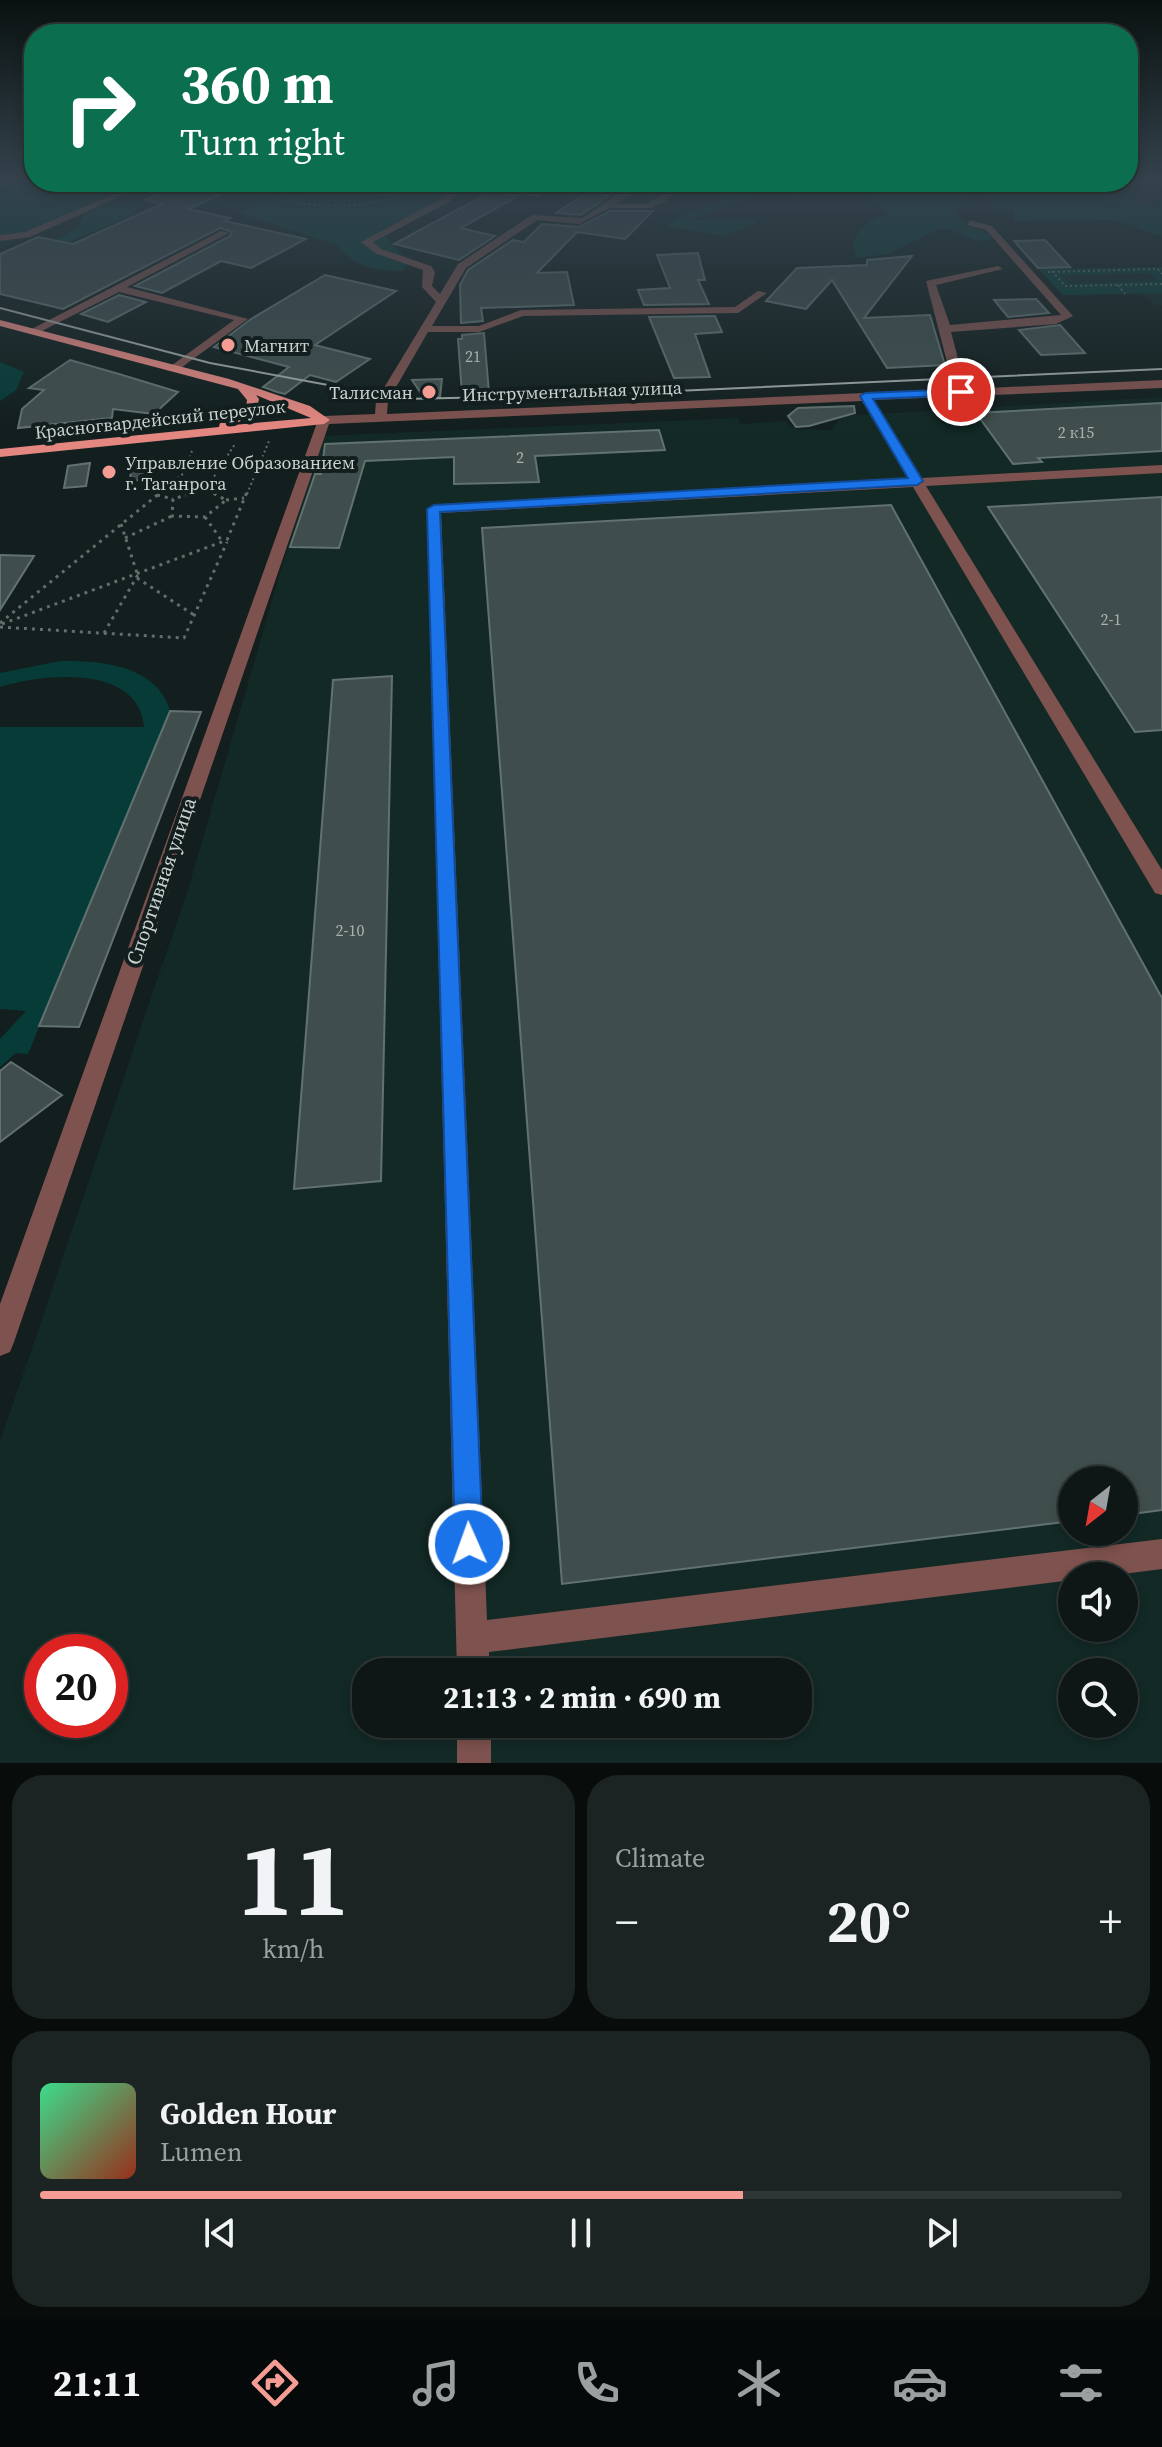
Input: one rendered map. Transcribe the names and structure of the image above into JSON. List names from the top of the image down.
{
  "streets": {
    "main road": ["Инструментальная улица", "Красногвардейский переулок"],
    "street": ["Спортивная улица"]
  },
  "crossings": [
    ["Инструментальная улица", "Красногвардейский переулок"],
    ["Инструментальная улица", "Спортивная улица"],
    ["Красногвардейский переулок", "Спортивная улица"]
  ],
  "places": ["Магнит", "Талисман", "Управление Образованием г. Таганрога"],
  "house_numbers": [
    "21",
    "2 к15",
    "2",
    "2-1",
    "2-10"
  ],
  "north": "bottom left",
  "page": {
    "turn": ["360 m", "Turn right"],
    "limit": "20",
    "trip": "21:13 · 2 min · 690 m",
    "tile": [
      ["11", "km/h"],
      "Climate"
    ],
    "heat": ["−", "20°", "+"],
    "song": ["Golden Hour", "Lumen"],
    "tabs": "21:11"
  }
}
